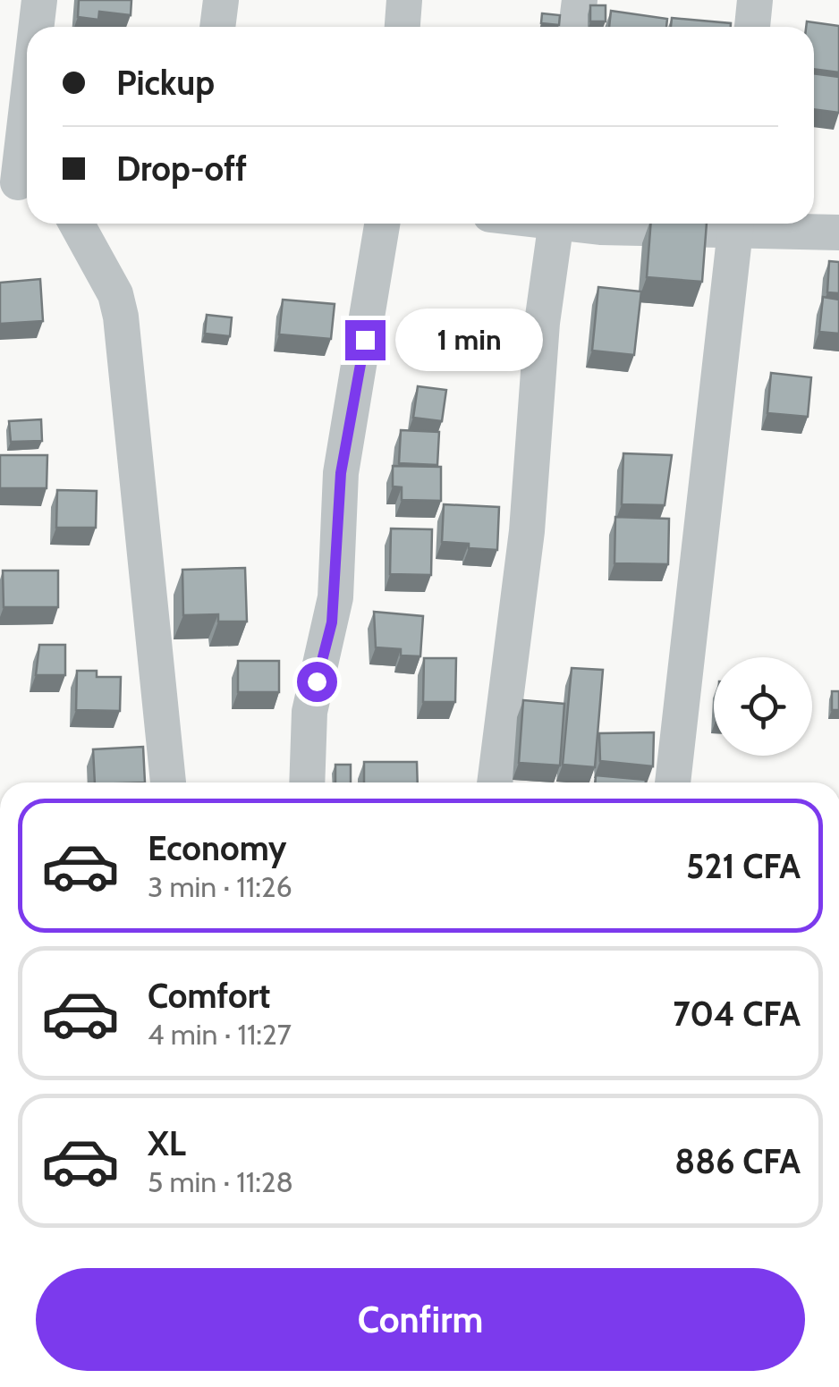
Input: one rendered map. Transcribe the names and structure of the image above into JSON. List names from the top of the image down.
{
  "page": {
    "banner": ["Pickup", "Drop-off"],
    "bubble": "1 min",
    "list": [
      {
        "name": "Economy",
        "note": "3 min · 11:26",
        "value": "521 CFA"
      },
      {
        "name": "Comfort",
        "note": "4 min · 11:27",
        "value": "704 CFA"
      },
      {
        "name": "XL",
        "note": "5 min · 11:28",
        "value": "886 CFA"
      }
    ],
    "buttons": "Confirm"
  }
}
